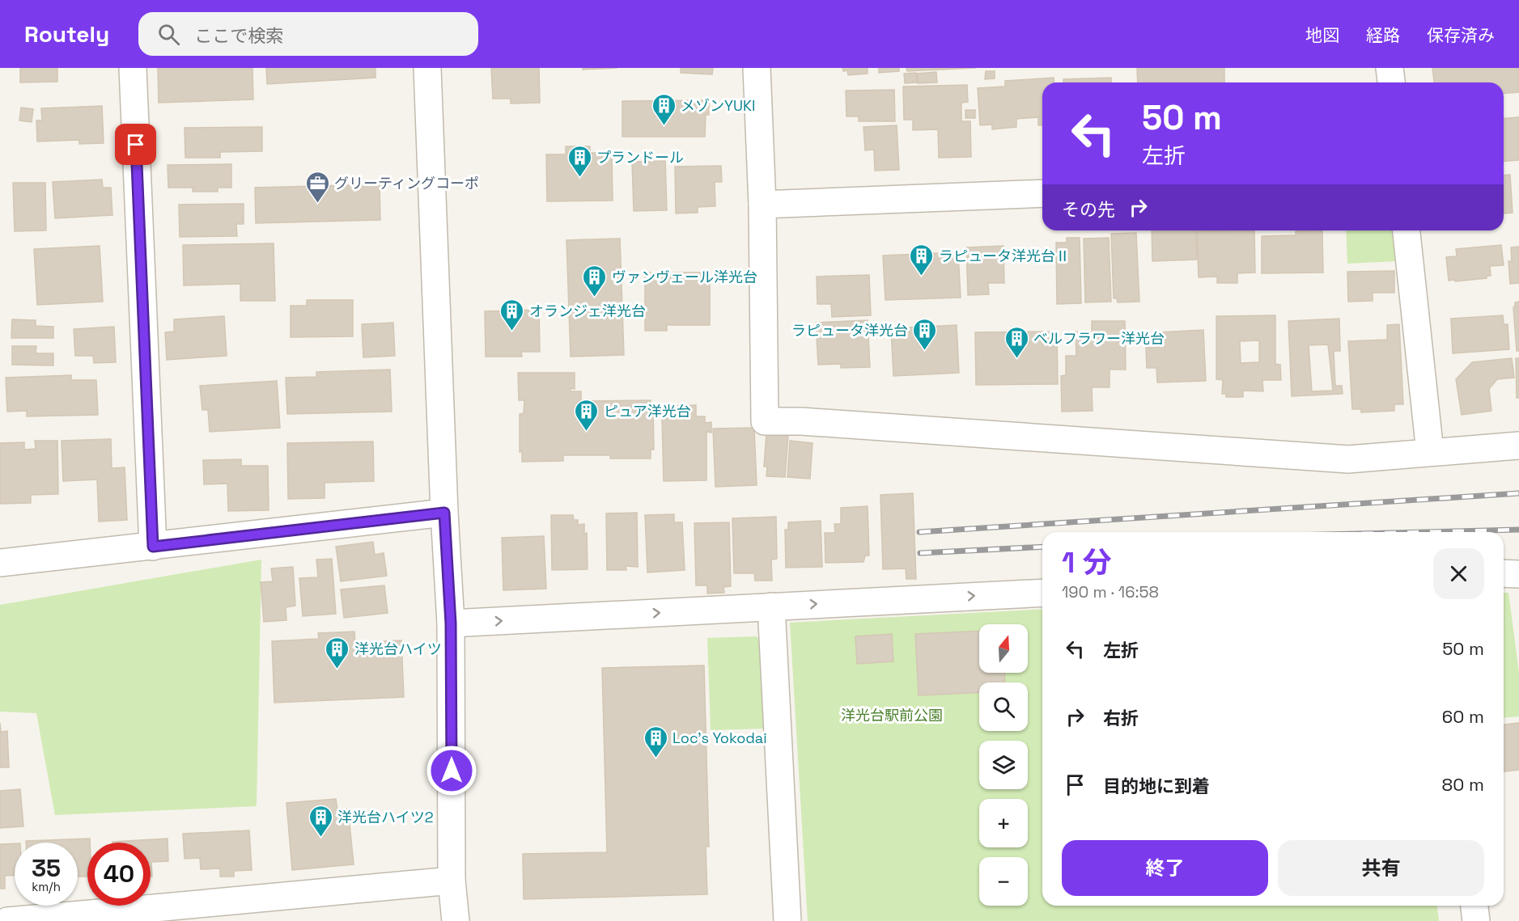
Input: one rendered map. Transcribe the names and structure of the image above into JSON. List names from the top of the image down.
{
  "parks": ["洋光台駅前公園"],
  "places": {
    "building": [
      "メゾンYUKI",
      "プランドール",
      "ラピュータ洋光台Ⅱ",
      "ヴァンヴェール洋光台",
      "オランジェ洋光台",
      "ラピュータ洋光台",
      "ベルフラワー洋光台",
      "ピュア洋光台",
      "洋光台ハイツ",
      "Loc's Yokodai",
      "洋光台ハイツ2"
    ],
    "office": ["グリーティングコーポ"]
  },
  "north": "top",
  "page": {
    "header": "Routely",
    "search": "ここで検索",
    "nav": ["地図", "経路", "保存済み"],
    "turn": ["50 m", "左折"],
    "then": "その先",
    "heading": ["1 分", "190 m · 16:58"],
    "list": [
      {
        "name": "左折",
        "value": "50 m"
      },
      {
        "name": "右折",
        "value": "60 m"
      },
      {
        "name": "目的地に到着",
        "value": "80 m"
      }
    ],
    "map_buttons": ["+", "−"],
    "buttons": ["終了", "共有"],
    "speed": "35 km/h",
    "limit": "40"
  }
}
